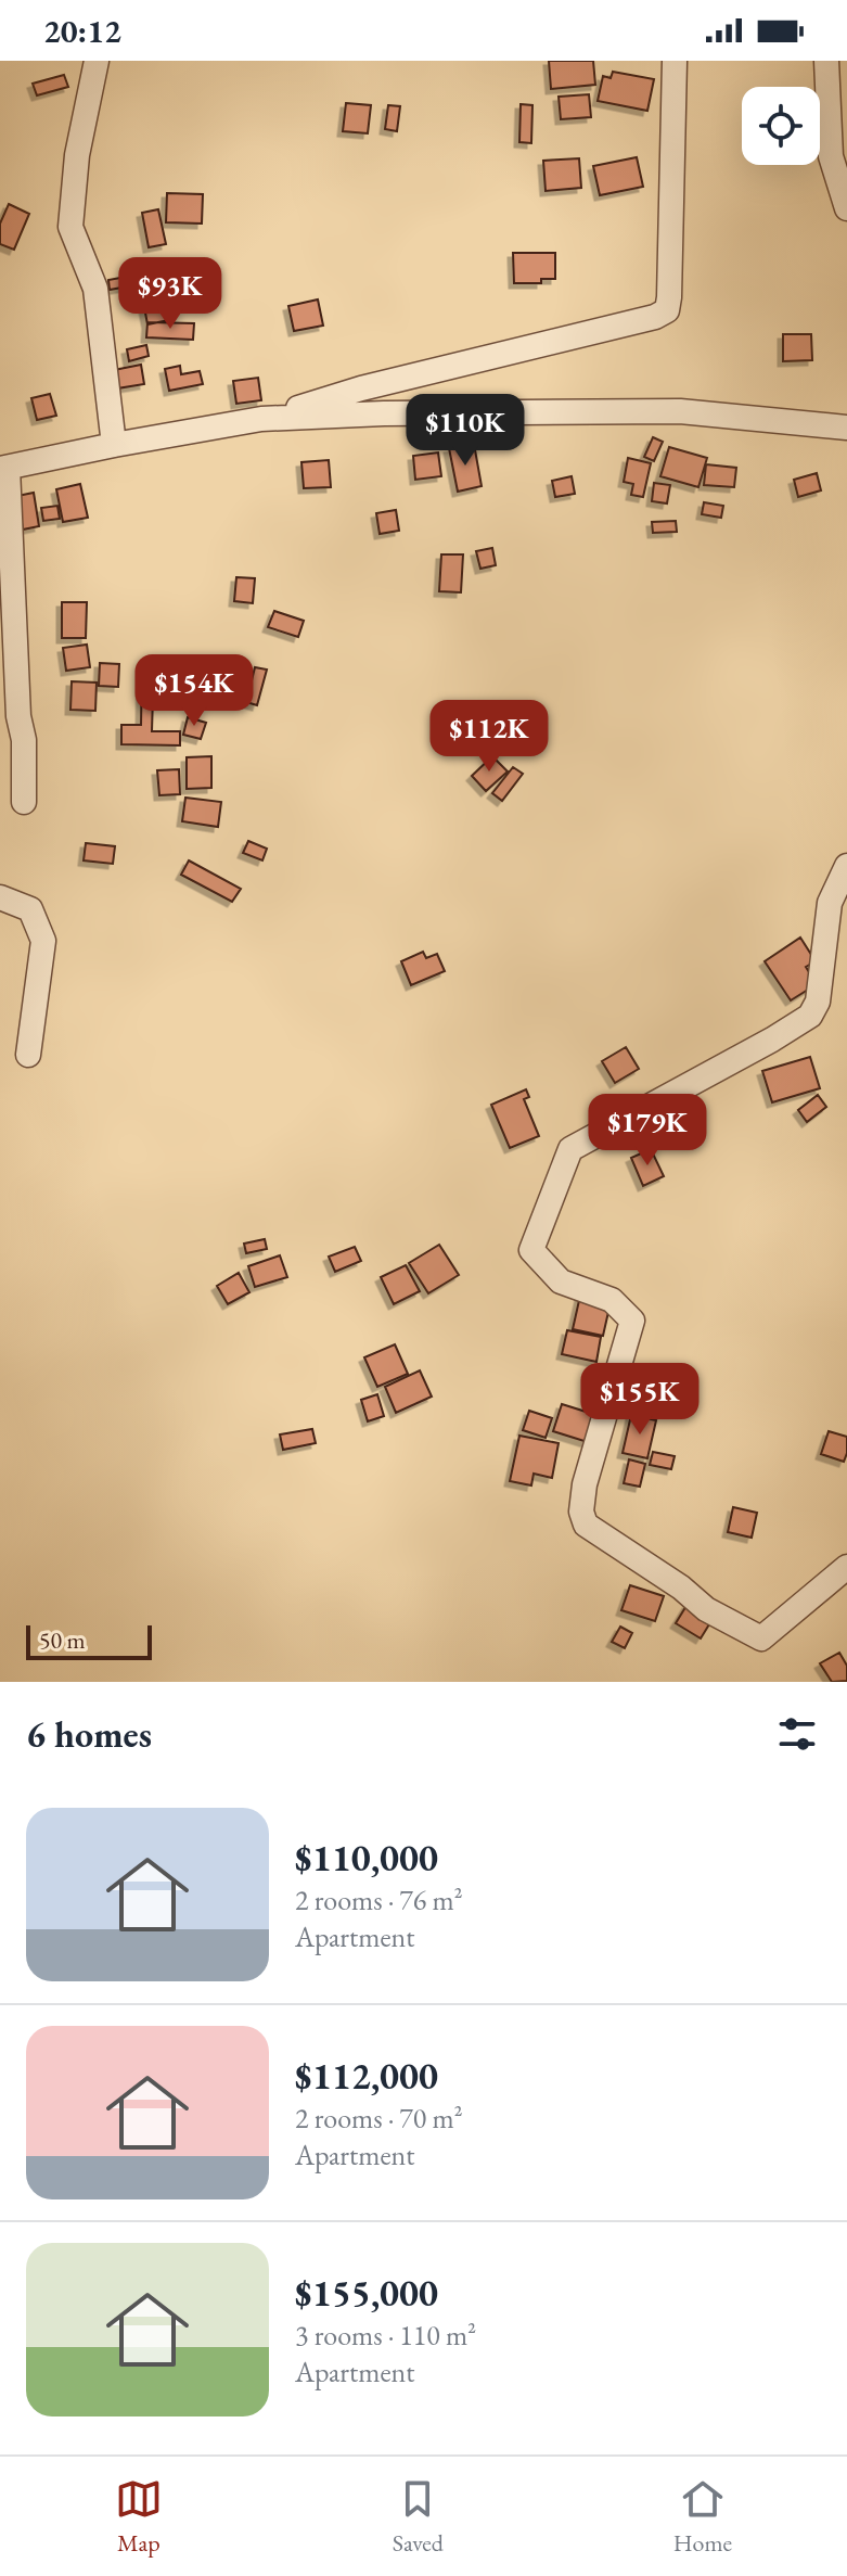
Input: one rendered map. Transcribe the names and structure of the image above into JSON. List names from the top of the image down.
{
  "scale_bar": "50 m",
  "page": {
    "status": "20:12",
    "price": [
      "$93K",
      "$110K",
      "$154K",
      "$112K",
      "$179K",
      "$155K"
    ],
    "scale": "50 m",
    "heading": "6 homes",
    "list": [
      {
        "name": "$110,000",
        "note": "2 rooms · 76 m² · Apartment"
      },
      {
        "name": "$112,000",
        "note": "2 rooms · 70 m² · Apartment"
      },
      {
        "name": "$155,000",
        "note": "3 rooms · 110 m² · Apartment"
      }
    ],
    "tabs": ["Map", "Saved", "Home"]
  }
}
